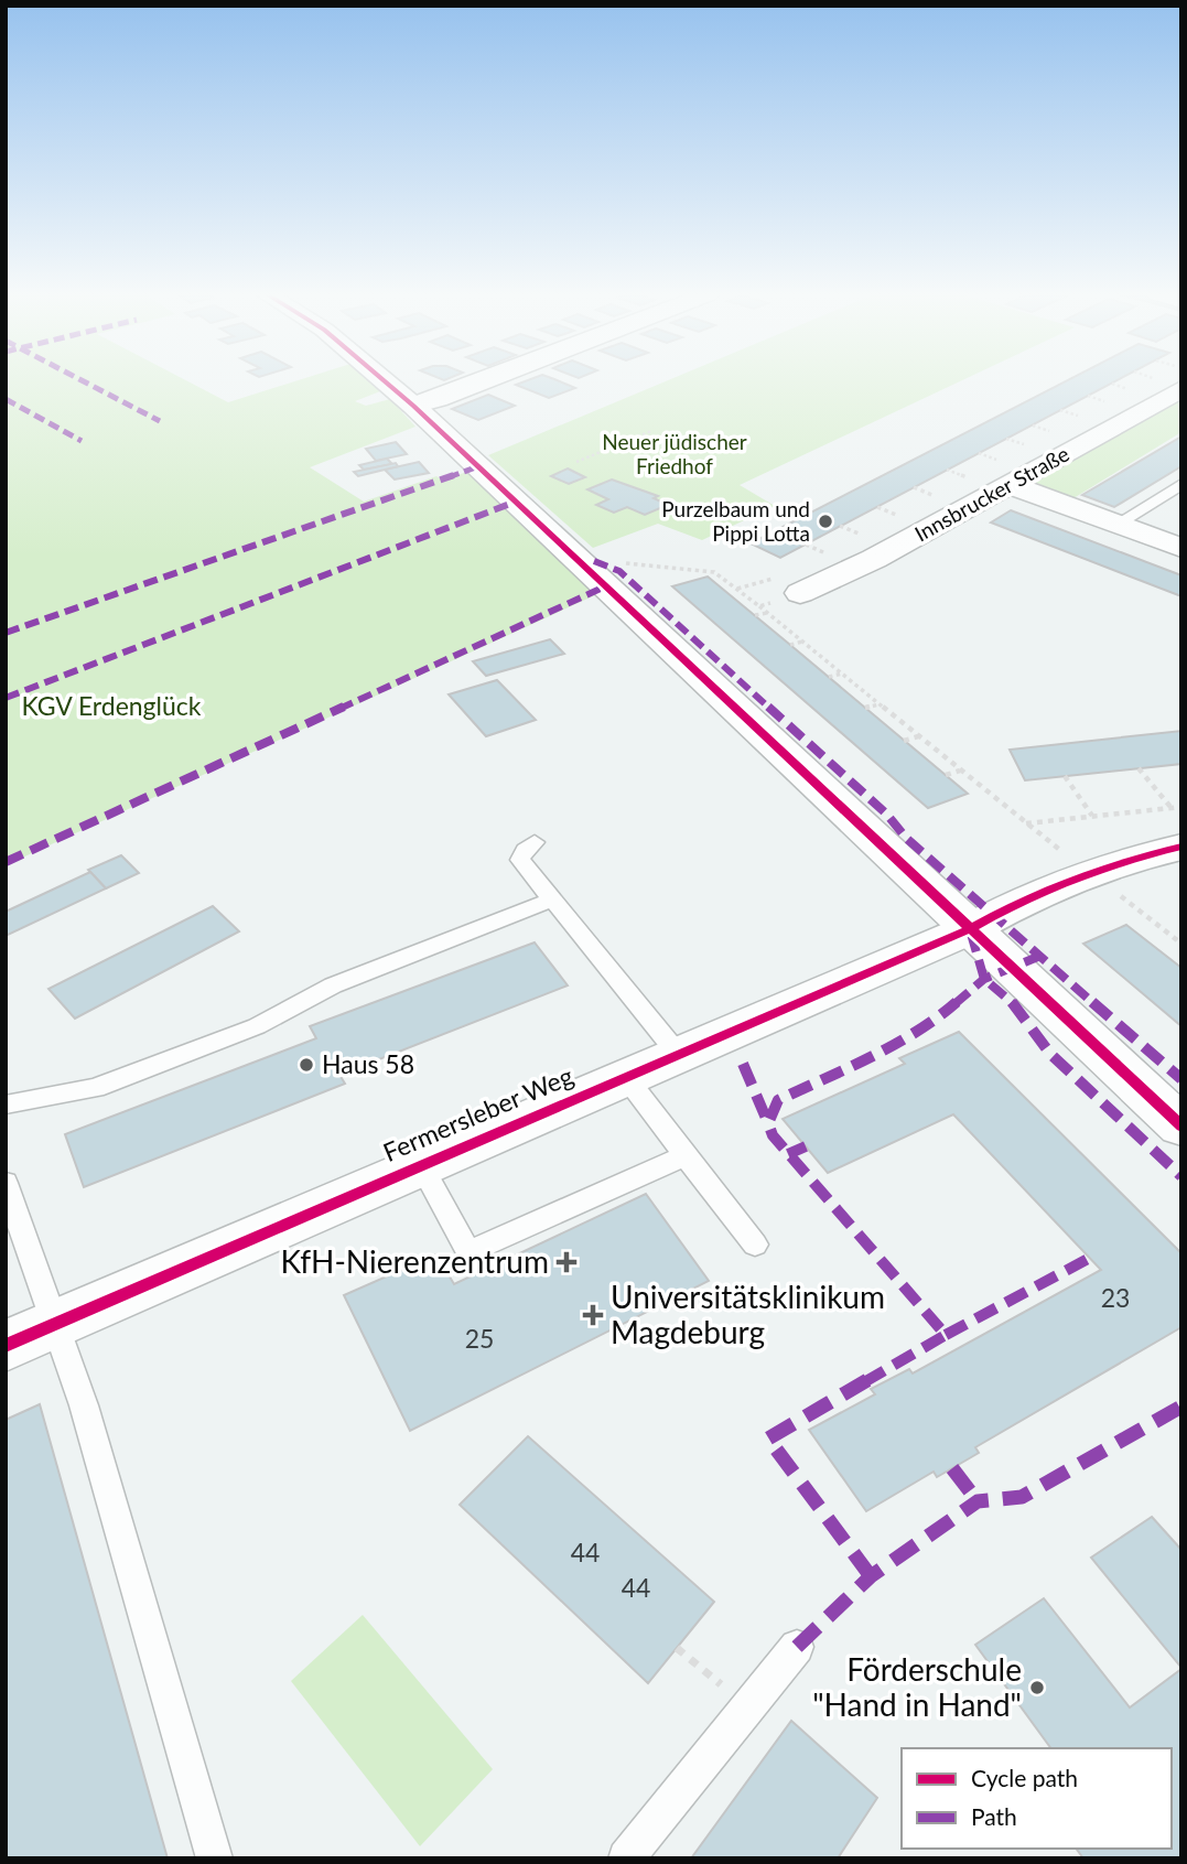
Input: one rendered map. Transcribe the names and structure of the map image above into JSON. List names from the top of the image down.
{
  "streets": {
    "street": ["Innsbrucker Straße", "Fermersleber Weg"]
  },
  "parks": ["Neuer jüdischer Friedhof", "KGV Erdenglück"],
  "places": {
    "other": ["Purzelbaum und Pippi Lotta", "Haus 58", "Förderschule \"Hand in Hand\""],
    "health": ["KfH-Nierenzentrum", "Universitätsklinikum Magdeburg"]
  },
  "house_numbers": [
    "23",
    "25",
    "44",
    "44"
  ],
  "legend": ["Cycle path", "Path"]
}
